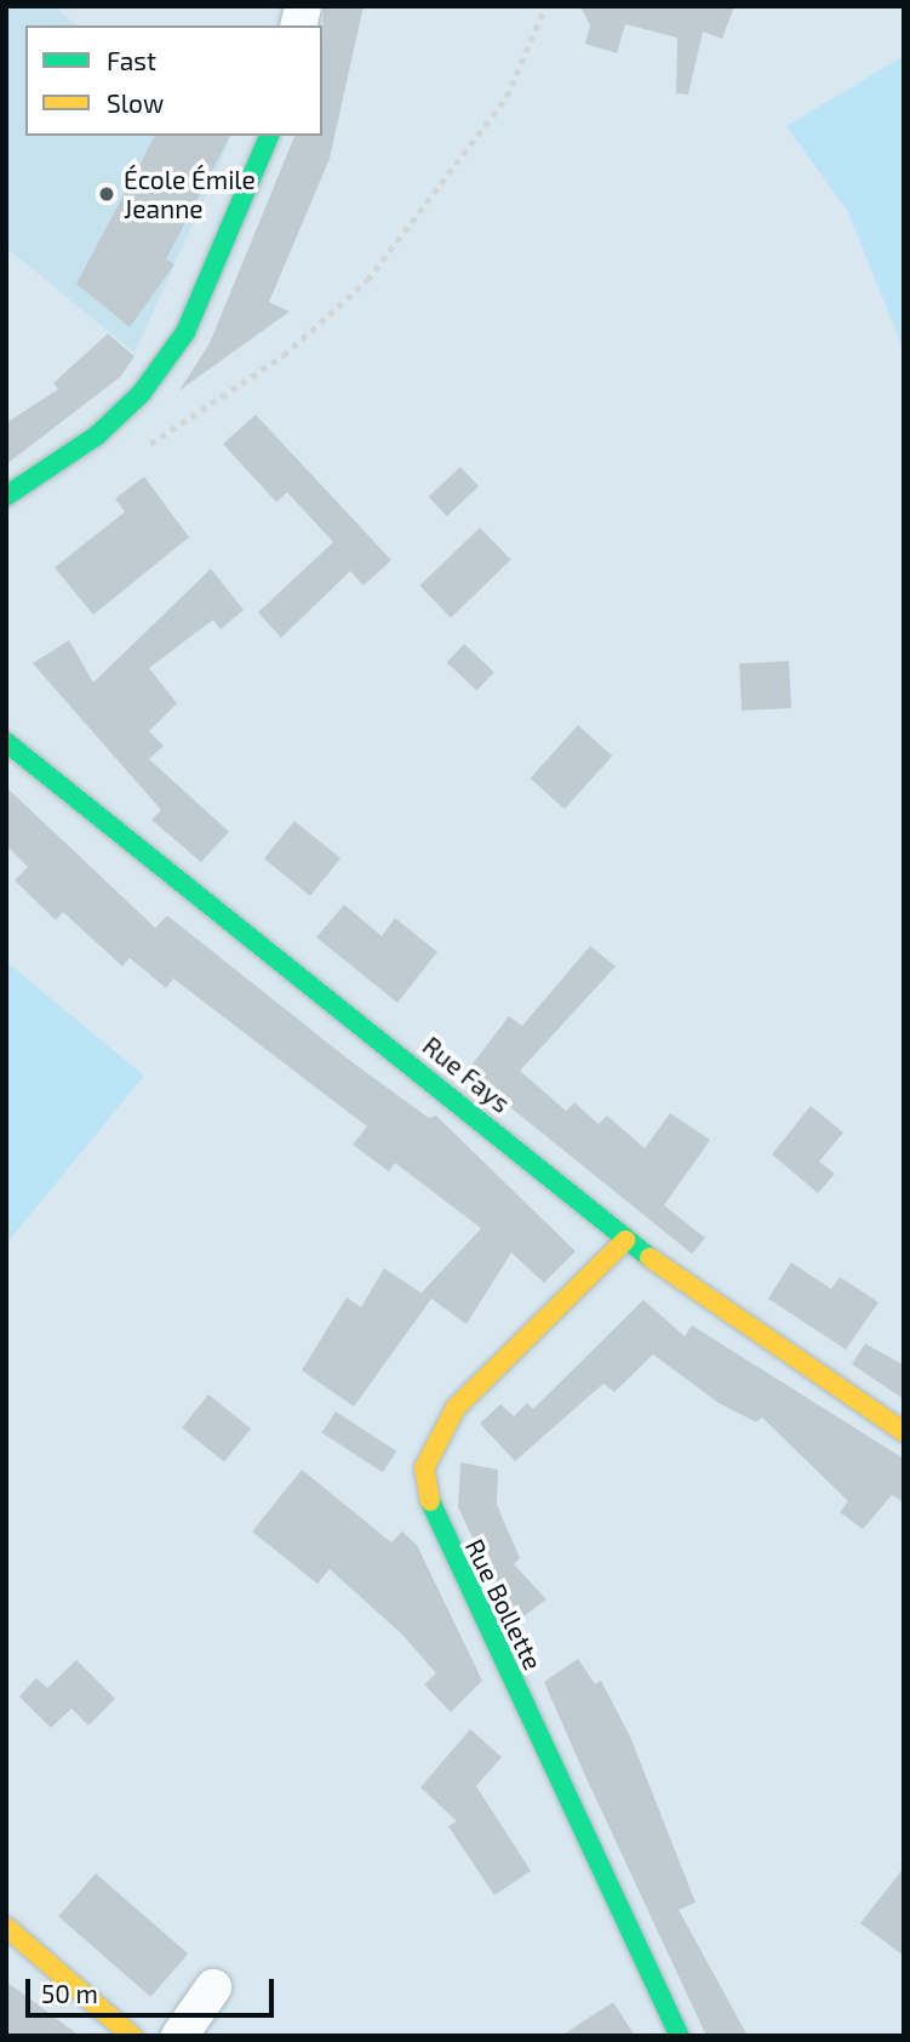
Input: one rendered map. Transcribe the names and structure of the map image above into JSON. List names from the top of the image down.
{
  "streets": {
    "street": ["Rue Fays", "Rue Bollette"]
  },
  "crossings": [
    ["Rue Fays", "Rue Bollette"]
  ],
  "places": ["École Émile Jeanne"],
  "legend": ["Fast", "Slow"],
  "scale_bar": "50 m"
}
